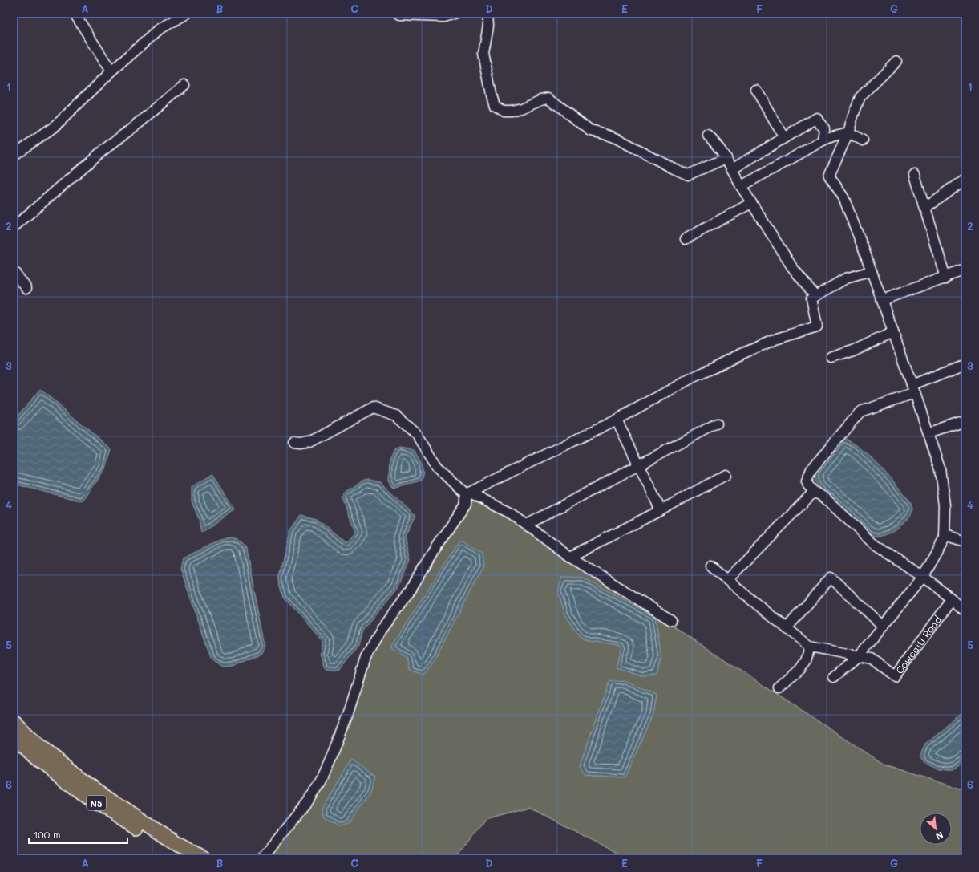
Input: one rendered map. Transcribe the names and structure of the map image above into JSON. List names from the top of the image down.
{
  "streets": {
    "highway": ["N5"],
    "street": ["Cowcaiti Road"]
  },
  "scale_bar": "100 m",
  "north": "bottom right",
  "grid": {
    "columns": [
      "A",
      "B",
      "C",
      "D",
      "E",
      "F",
      "G"
    ],
    "rows": [
      "1",
      "2",
      "3",
      "4",
      "5",
      "6"
    ]
  }
}
